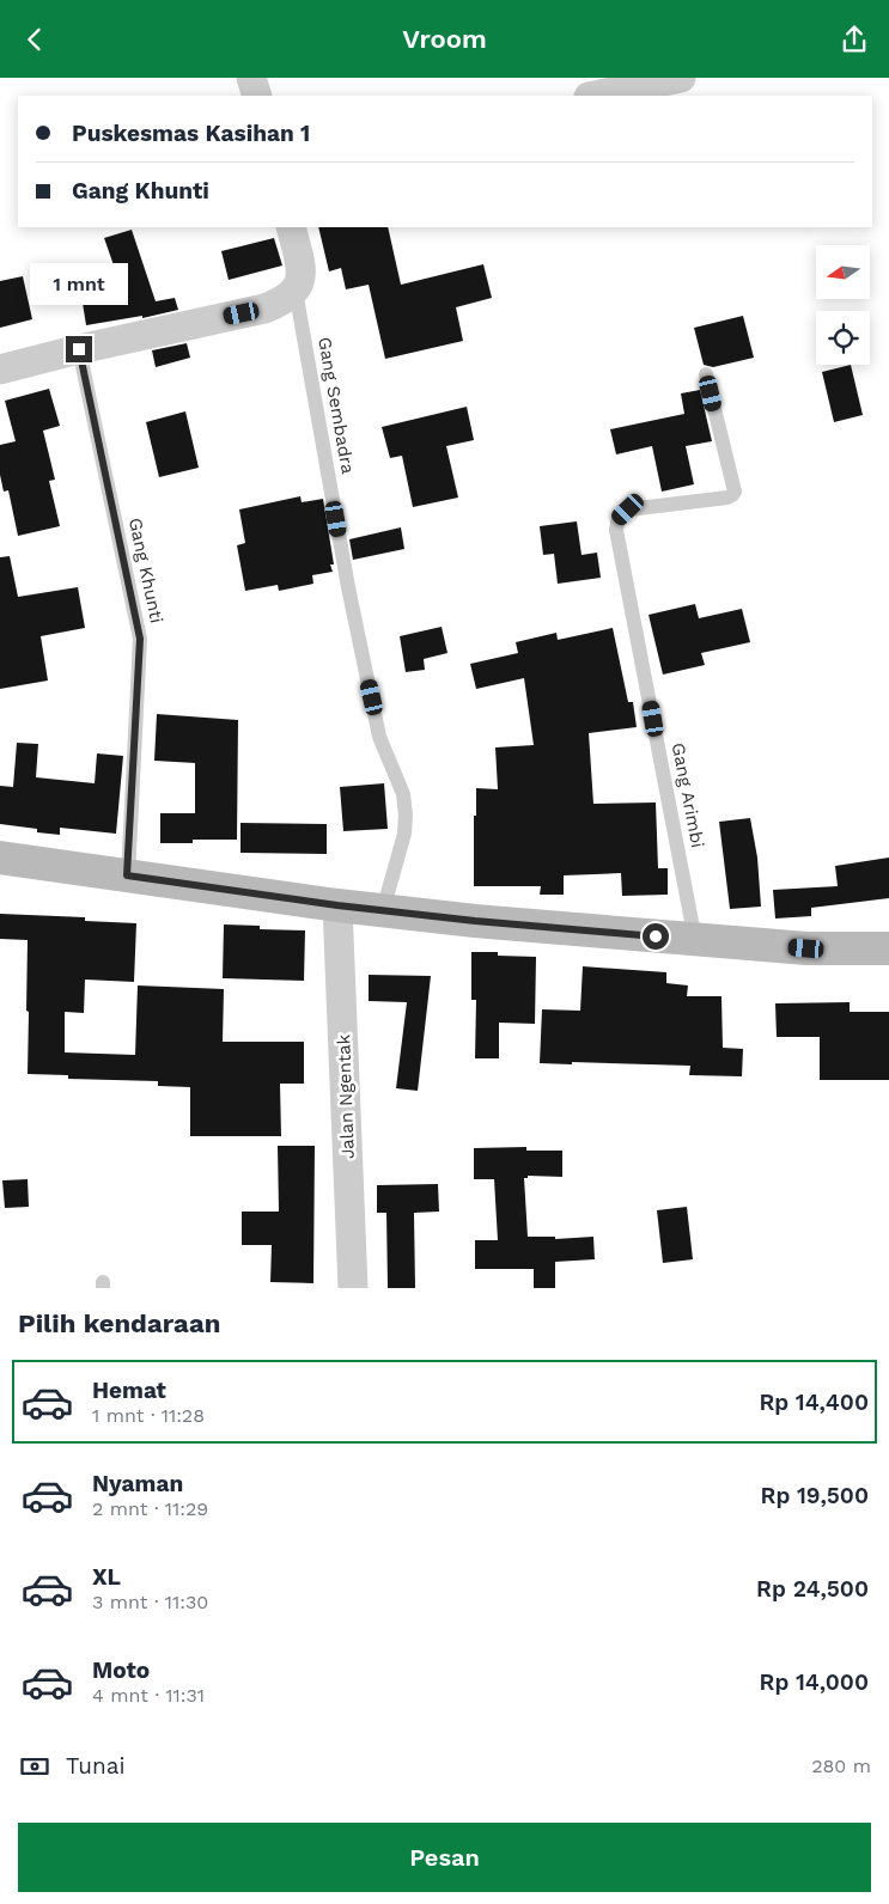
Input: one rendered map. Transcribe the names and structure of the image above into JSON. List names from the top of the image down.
{
  "streets": {
    "street": ["Jalan Ngentak"],
    "lane": ["Gang Sembadra", "Gang Khunti", "Gang Arimbi"]
  },
  "north": "left",
  "page": {
    "header": "Vroom",
    "banner": ["Puskesmas Kasihan 1", "Gang Khunti"],
    "bubble": "1 mnt",
    "heading": "Pilih kendaraan",
    "list": [
      {
        "name": "Hemat",
        "note": "1 mnt · 11:28",
        "value": "Rp 14,400"
      },
      {
        "name": "Nyaman",
        "note": "2 mnt · 11:29",
        "value": "Rp 19,500"
      },
      {
        "name": "XL",
        "note": "3 mnt · 11:30",
        "value": "Rp 24,500"
      },
      {
        "name": "Moto",
        "note": "4 mnt · 11:31",
        "value": "Rp 14,000"
      }
    ],
    "pay": ["Tunai", "280 m"],
    "buttons": "Pesan"
  }
}
